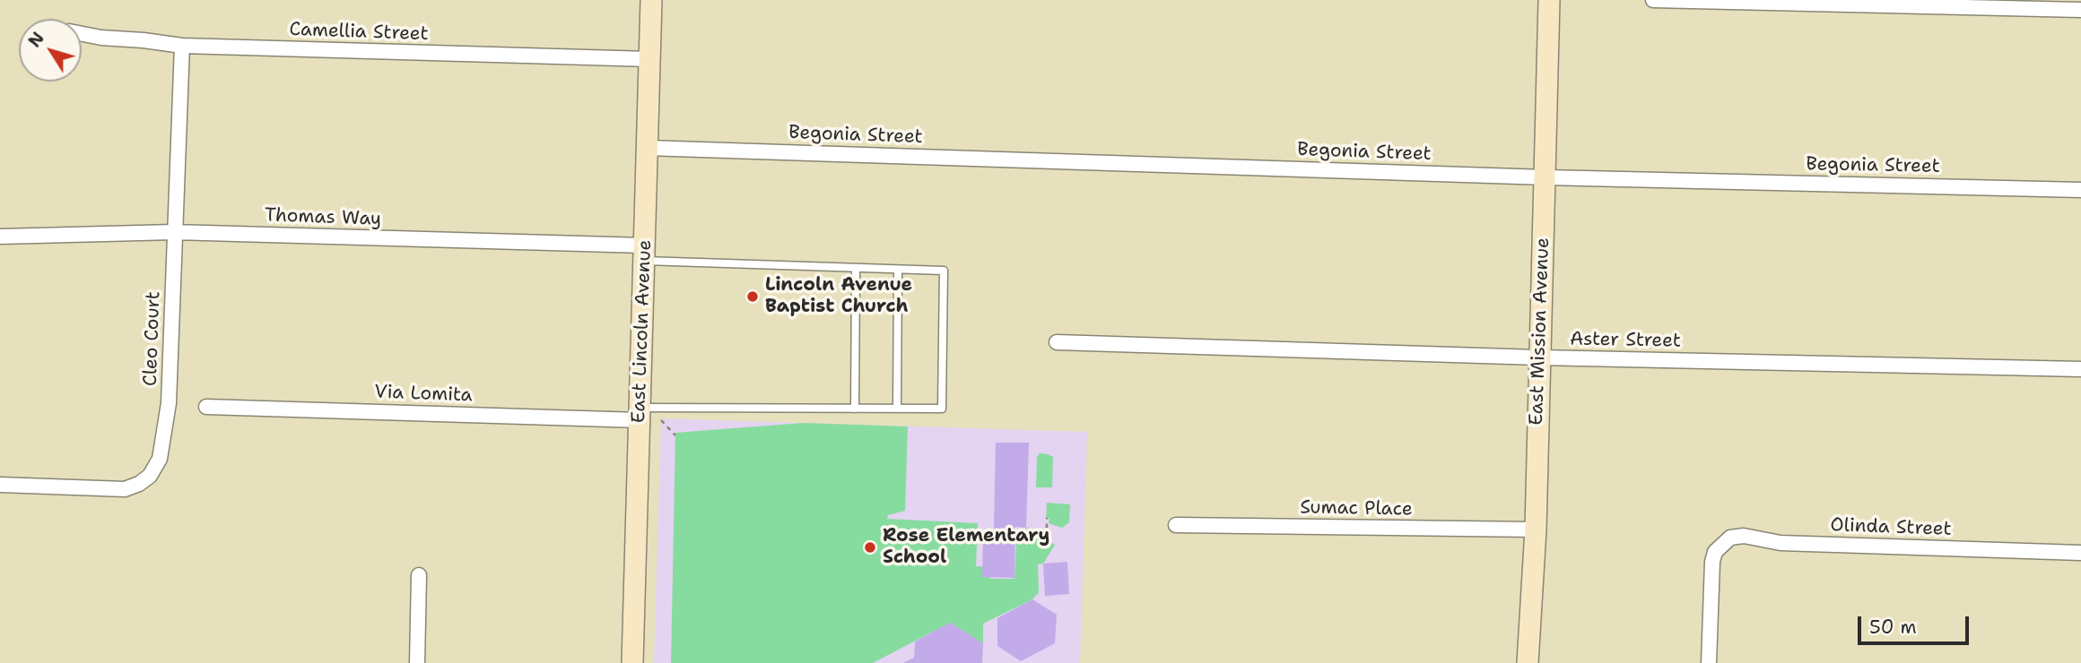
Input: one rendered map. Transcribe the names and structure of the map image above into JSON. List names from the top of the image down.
{
  "streets": {
    "main road": ["East Lincoln Avenue", "East Mission Avenue"],
    "street": [
      "Camellia Street",
      "Begonia Street",
      "Thomas Way",
      "Cleo Court",
      "Aster Street",
      "Via Lomita",
      "Sumac Place",
      "Olinda Street"
    ]
  },
  "crossings": [
    ["Camellia Street", "East Lincoln Avenue"],
    ["Camellia Street", "Cleo Court"],
    ["Begonia Street", "East Lincoln Avenue"],
    ["Begonia Street", "East Mission Avenue"],
    ["Thomas Way", "East Lincoln Avenue"],
    ["Thomas Way", "Cleo Court"],
    ["East Lincoln Avenue", "Via Lomita"],
    ["East Mission Avenue", "Aster Street"],
    ["East Mission Avenue", "Sumac Place"]
  ],
  "places": ["Lincoln Avenue Baptist Church", "Rose Elementary School"],
  "scale_bar": "50 m",
  "north": "top left"
}
